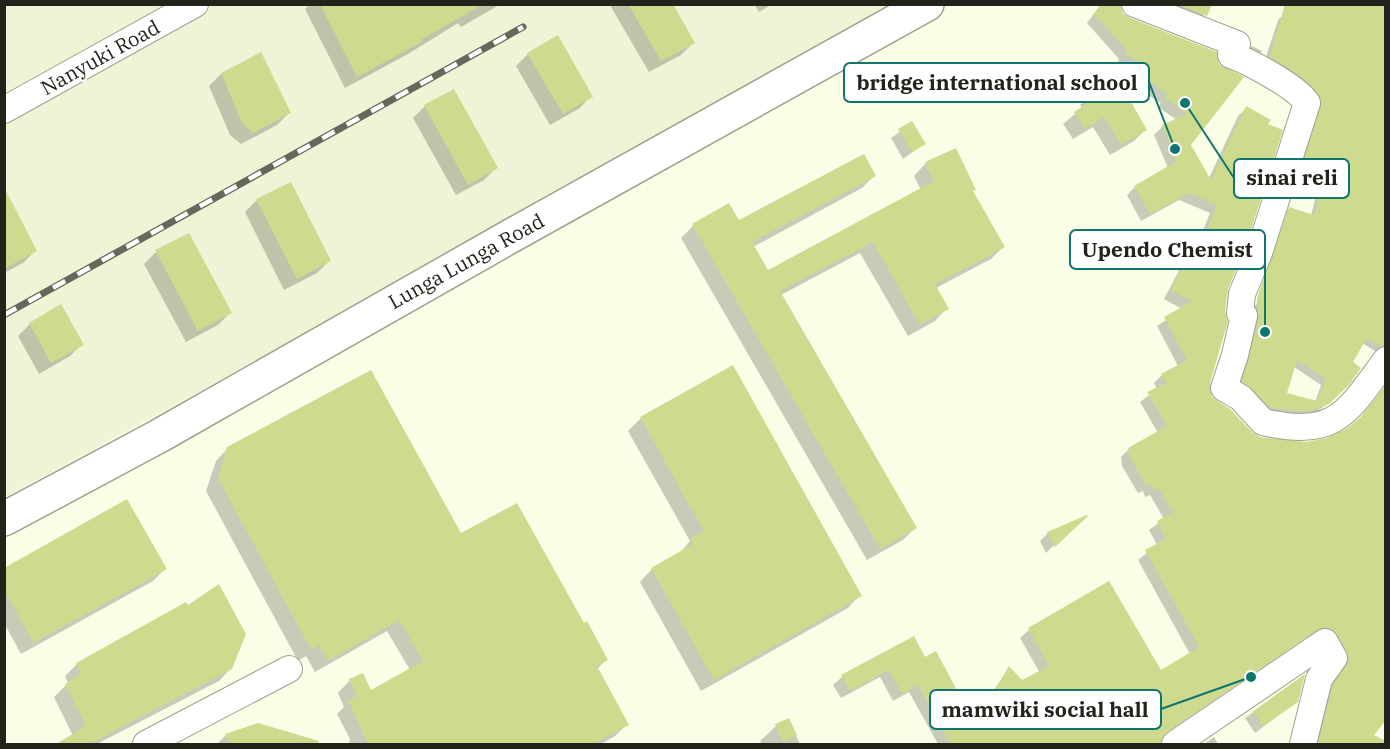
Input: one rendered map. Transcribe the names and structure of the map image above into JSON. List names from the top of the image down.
{
  "streets": {
    "main road": ["Lunga Lunga Road"],
    "street": ["Nanyuki Road"]
  },
  "places": [
    "sinai reli",
    "bridge international school",
    "Upendo Chemist",
    "mamwiki social hall"
  ]
}
